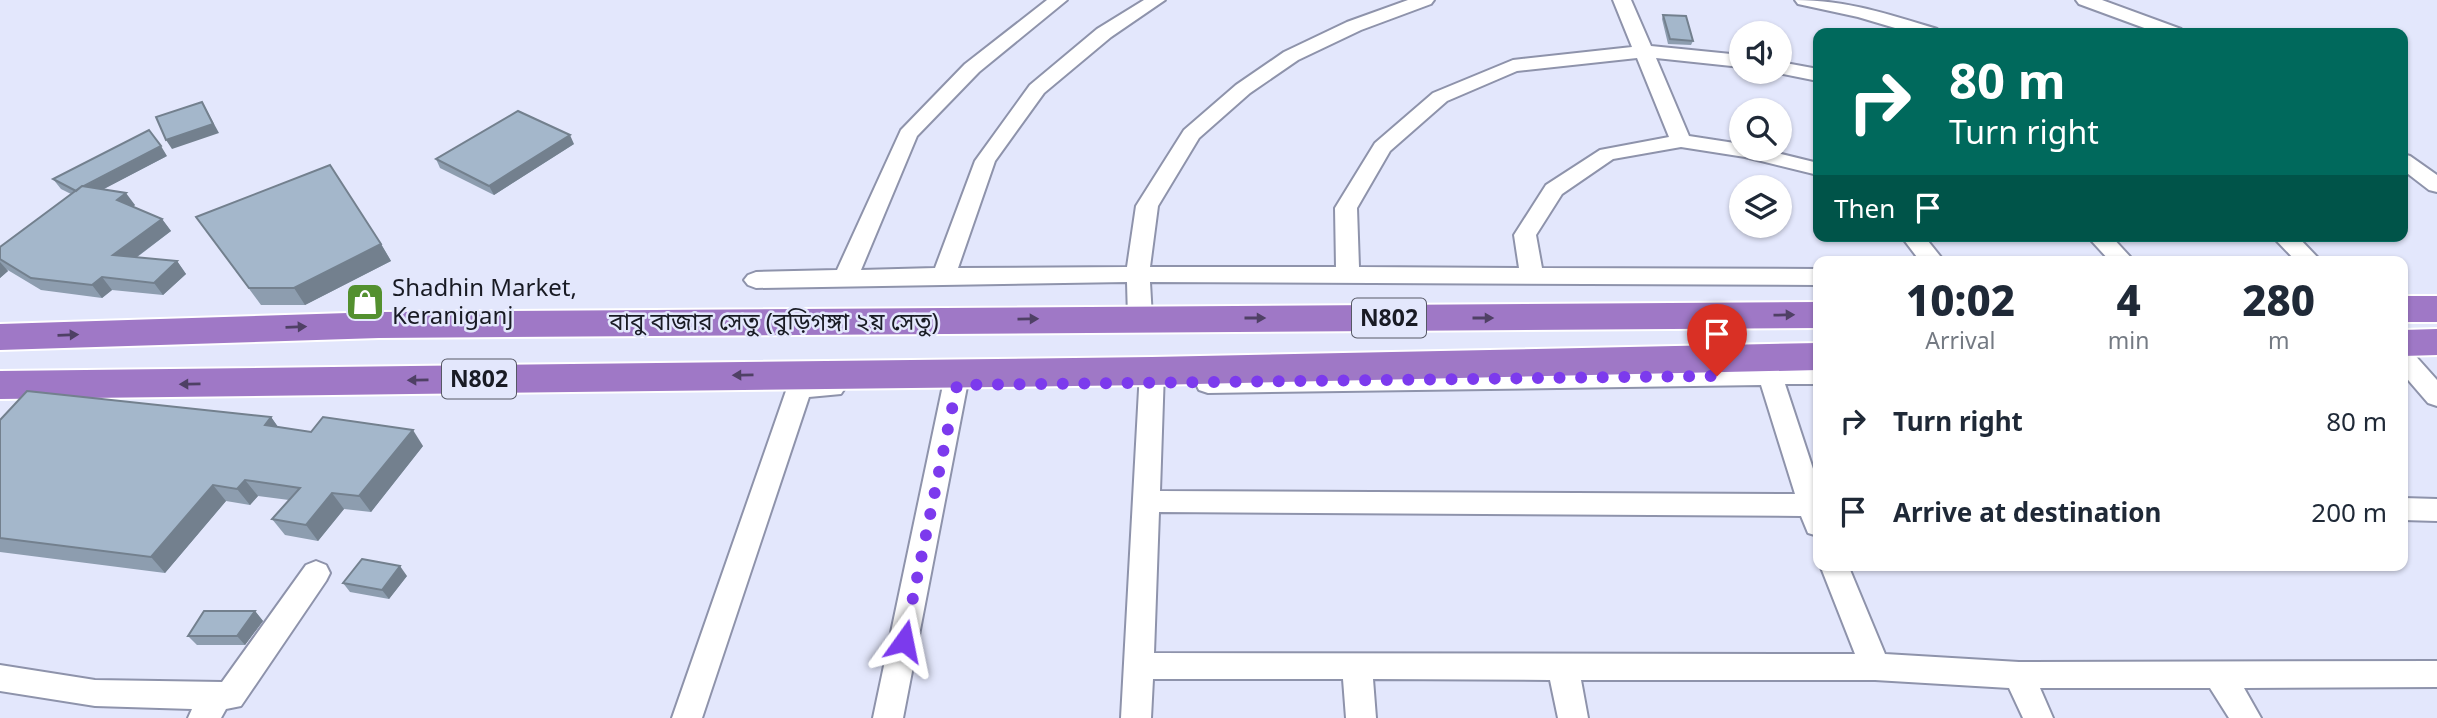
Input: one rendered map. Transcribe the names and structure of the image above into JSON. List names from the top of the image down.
{
  "streets": {
    "highway": ["N802", "বাবু বাজার সেতু (বুড়িগঙ্গা ২য় সেতু)"]
  },
  "crossings": [
    ["N802", "বাবু বাজার সেতু (বুড়িগঙ্গা ২য় সেতু)"]
  ],
  "places": {
    "shop": ["Shadhin Market, Keraniganj"]
  },
  "page": {
    "turn": ["80 m", "Turn right"],
    "then": "Then",
    "eta": [
      "10:02",
      "Arrival",
      "4",
      "min",
      "280",
      "m"
    ],
    "list": [
      {
        "name": "Turn right",
        "value": "80 m"
      },
      {
        "name": "Arrive at destination",
        "value": "200 m"
      }
    ]
  }
}
